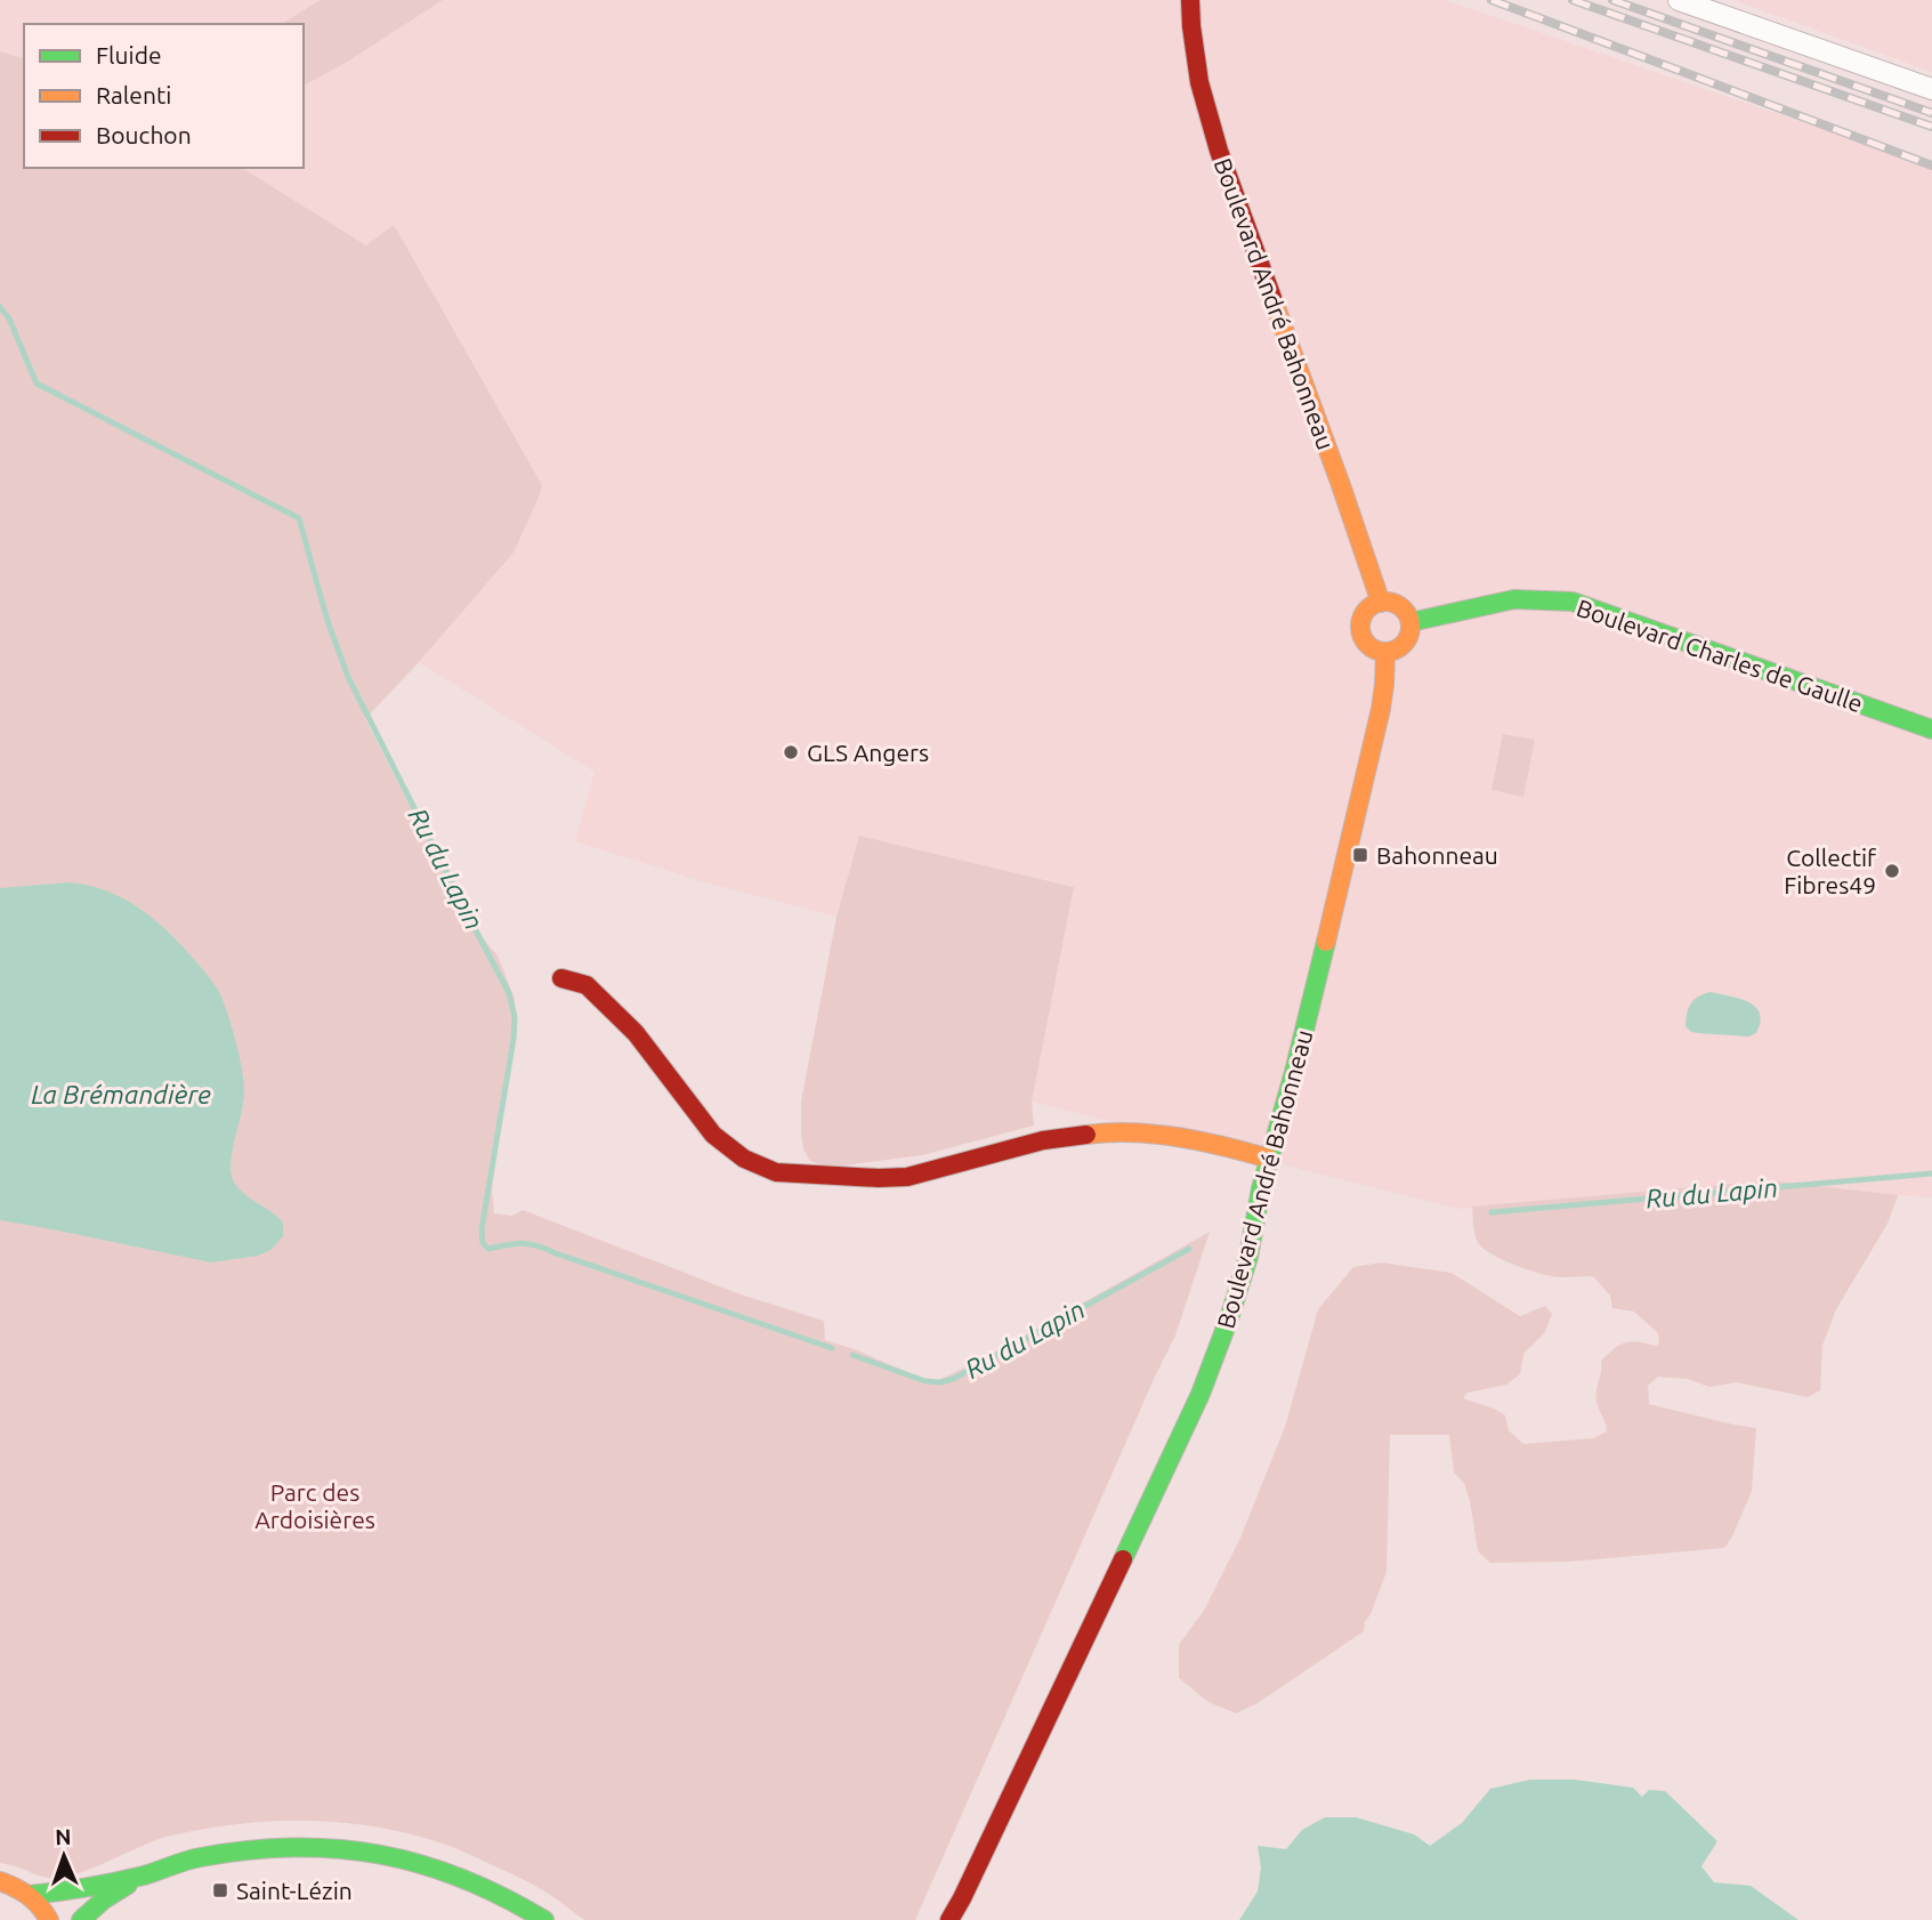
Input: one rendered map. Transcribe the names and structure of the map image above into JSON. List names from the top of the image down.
{
  "streets": {
    "street": ["Boulevard André Bahonneau", "Boulevard Charles de Gaulle"]
  },
  "crossings": [
    ["Boulevard André Bahonneau", "Boulevard Charles de Gaulle"]
  ],
  "water": ["Ru du Lapin", "La Brémandière"],
  "parks": ["Parc des Ardoisières"],
  "places": {
    "other": ["GLS Angers", "Collectif Fibres49"],
    "transit": ["Bahonneau", "Saint-Lézin"]
  },
  "legend": ["Fluide", "Ralenti", "Bouchon"],
  "north": "top"
}
